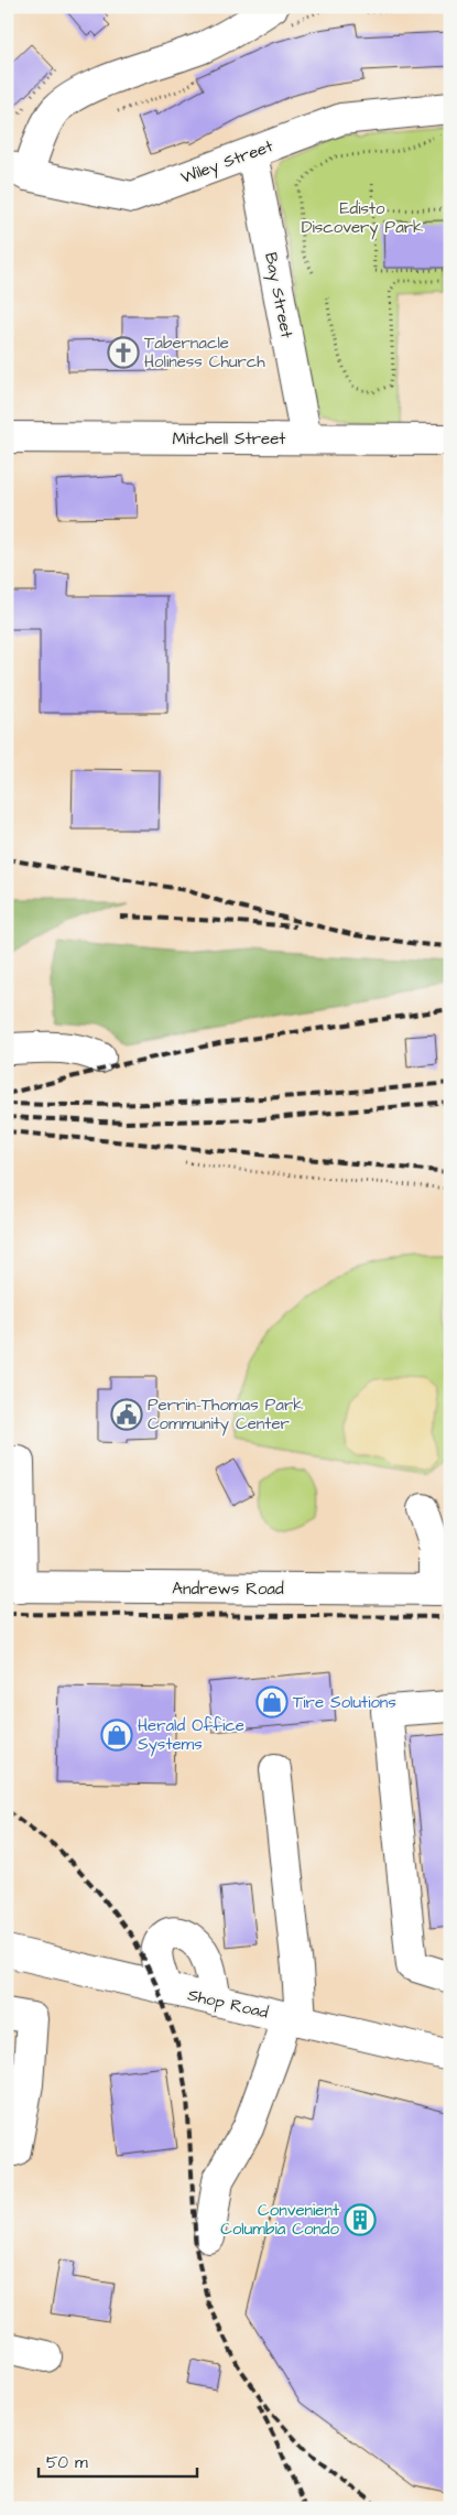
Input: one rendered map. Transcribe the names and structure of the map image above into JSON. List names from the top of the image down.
{
  "streets": {
    "street": [
      "Wiley Street",
      "Bay Street",
      "Mitchell Street",
      "Andrews Road",
      "Shop Road"
    ]
  },
  "crossings": [
    ["Wiley Street", "Bay Street"],
    ["Bay Street", "Mitchell Street"]
  ],
  "parks": ["Edisto Discovery Park"],
  "places": {
    "church": ["Tabernacle Holiness Church"],
    "public building": ["Perrin-Thomas Park Community Center"],
    "shop": ["Tire Solutions", "Herald Office Systems"],
    "building": ["Convenient Columbia Condo"]
  },
  "scale_bar": "50 m"
}
